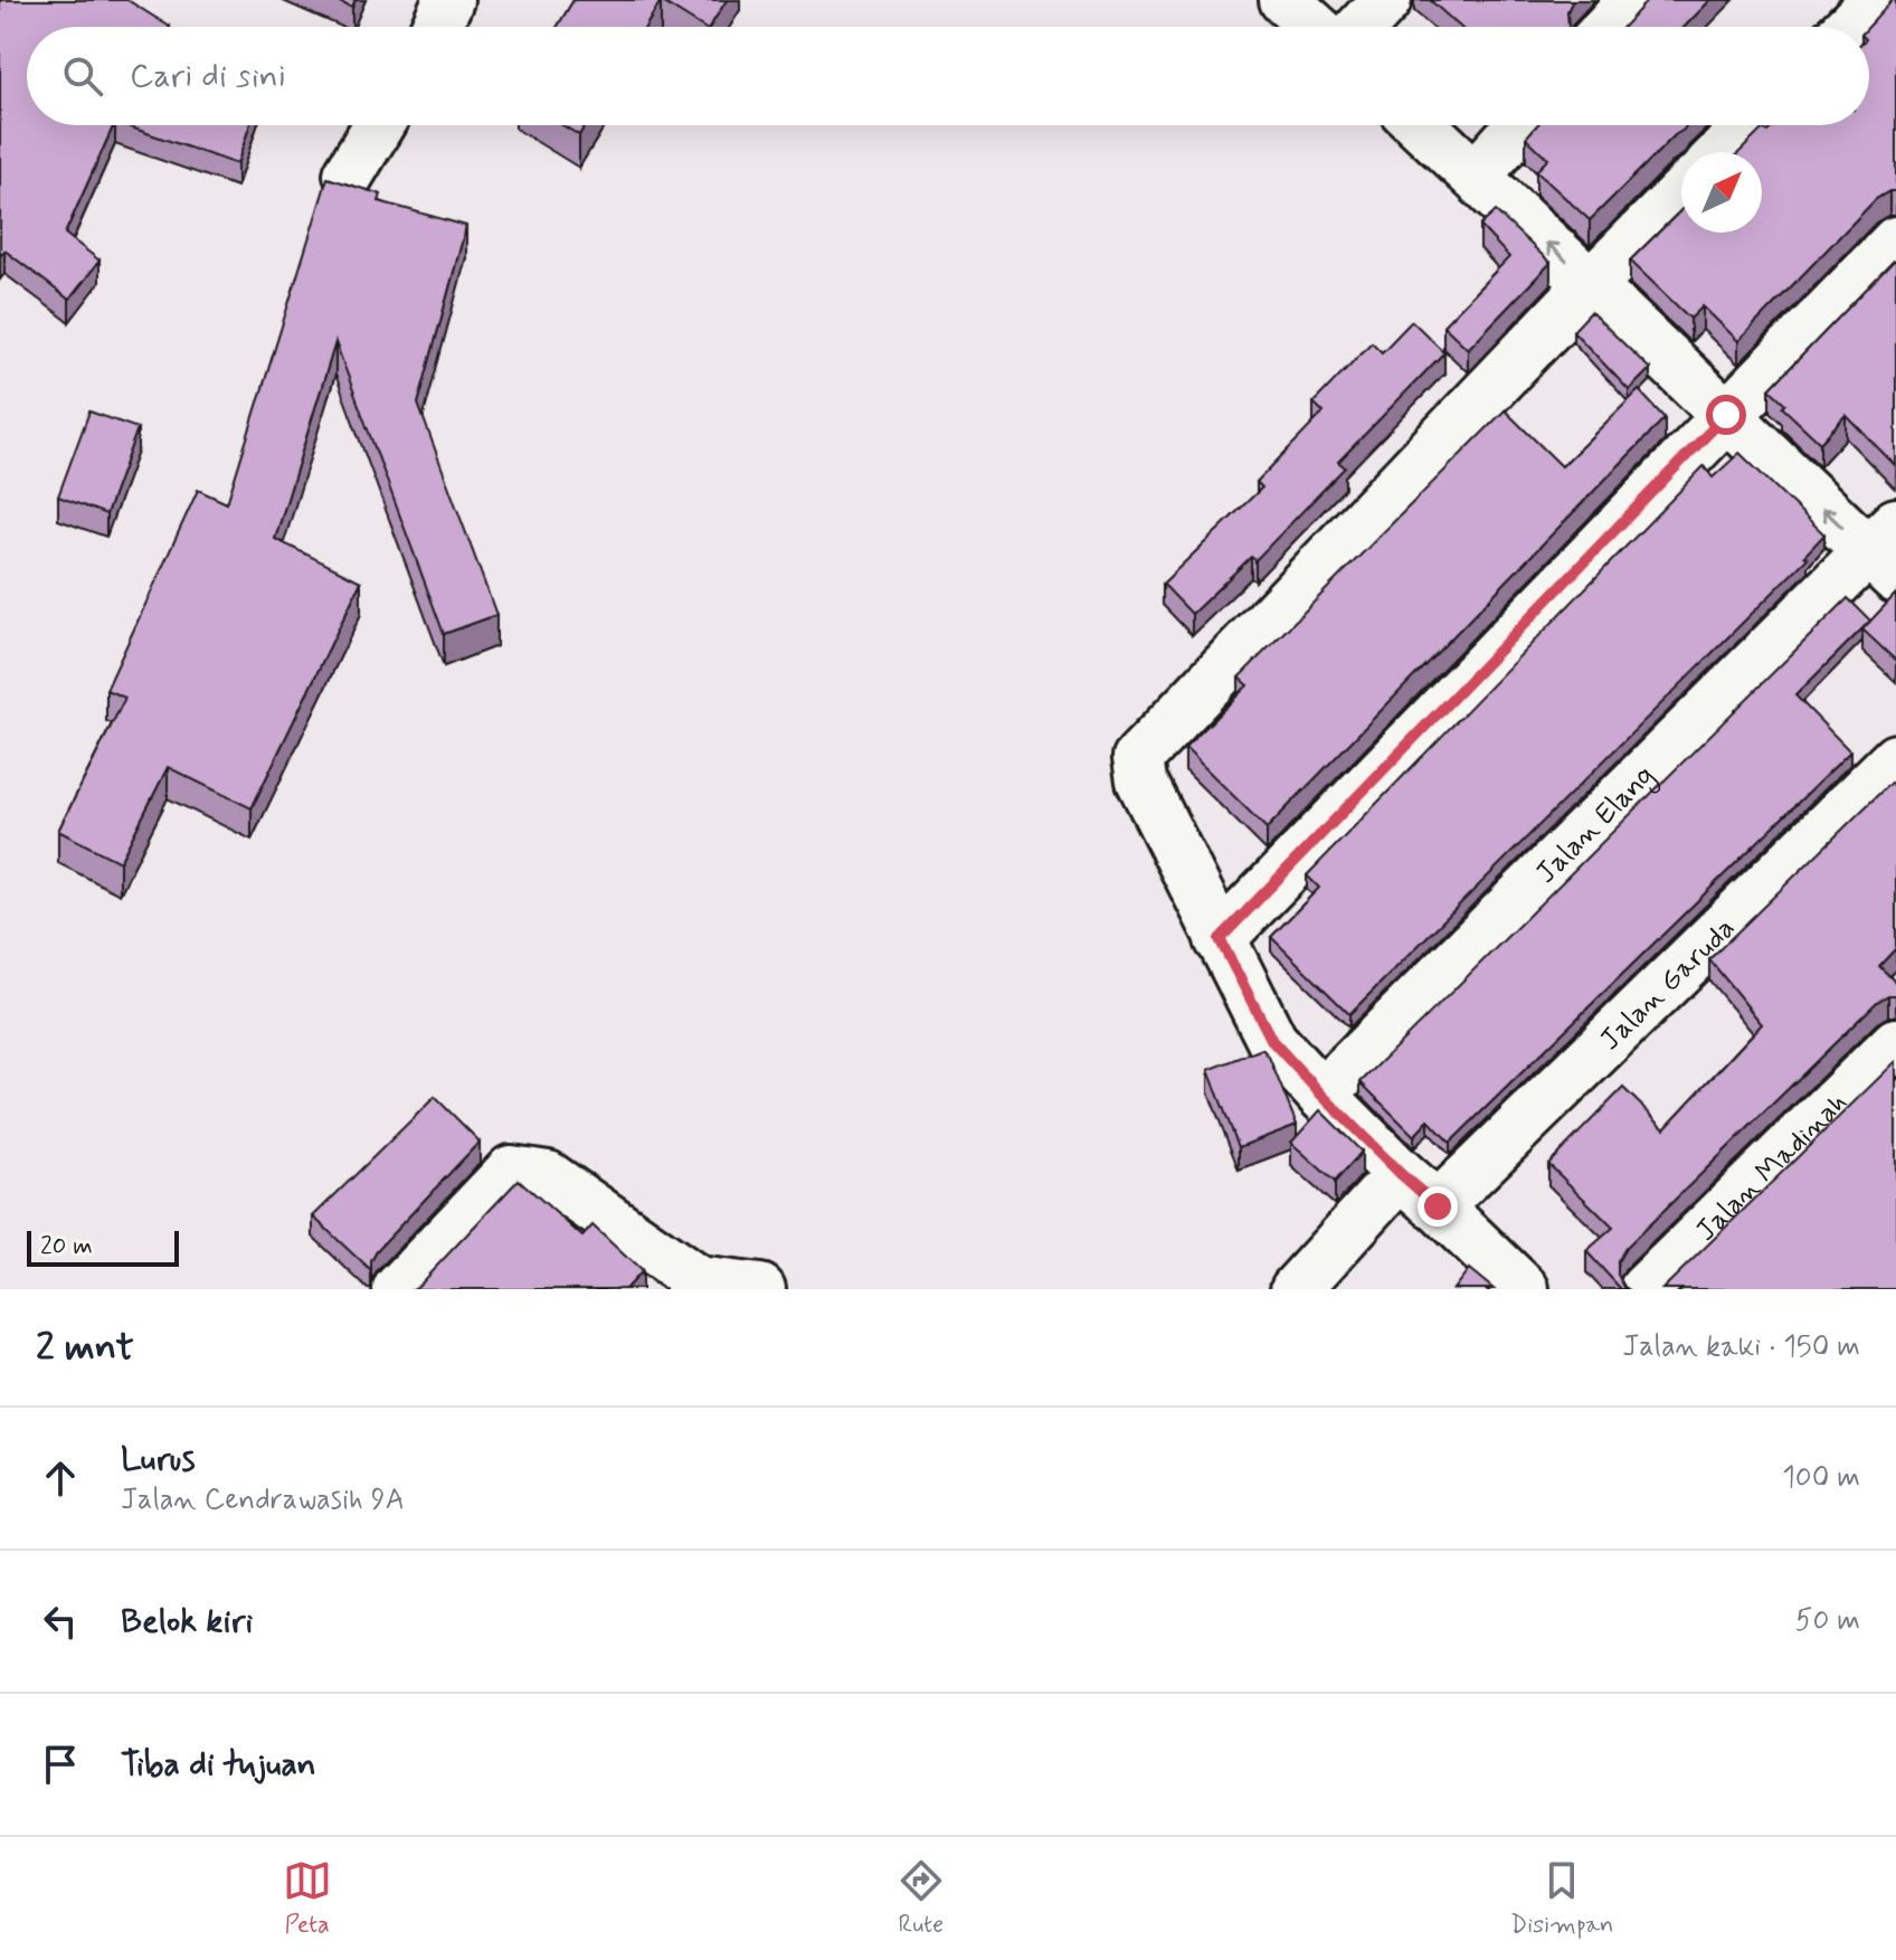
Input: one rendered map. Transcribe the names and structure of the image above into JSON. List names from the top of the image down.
{
  "streets": {
    "street": ["Jalan Elang", "Jalan Garuda", "Jalan Madinah"]
  },
  "scale_bar": "20 m",
  "north": "top right",
  "page": {
    "search": "Cari di sini",
    "scale": "20 m",
    "heading": ["2 mnt", "Jalan kaki · 150 m"],
    "list": [
      ["Lurus", "Jalan Cendrawasih 9A", "100 m"],
      ["Belok kiri", "50 m"],
      "Tiba di tujuan"
    ],
    "nav": ["Peta", "Rute", "Disimpan"]
  }
}
